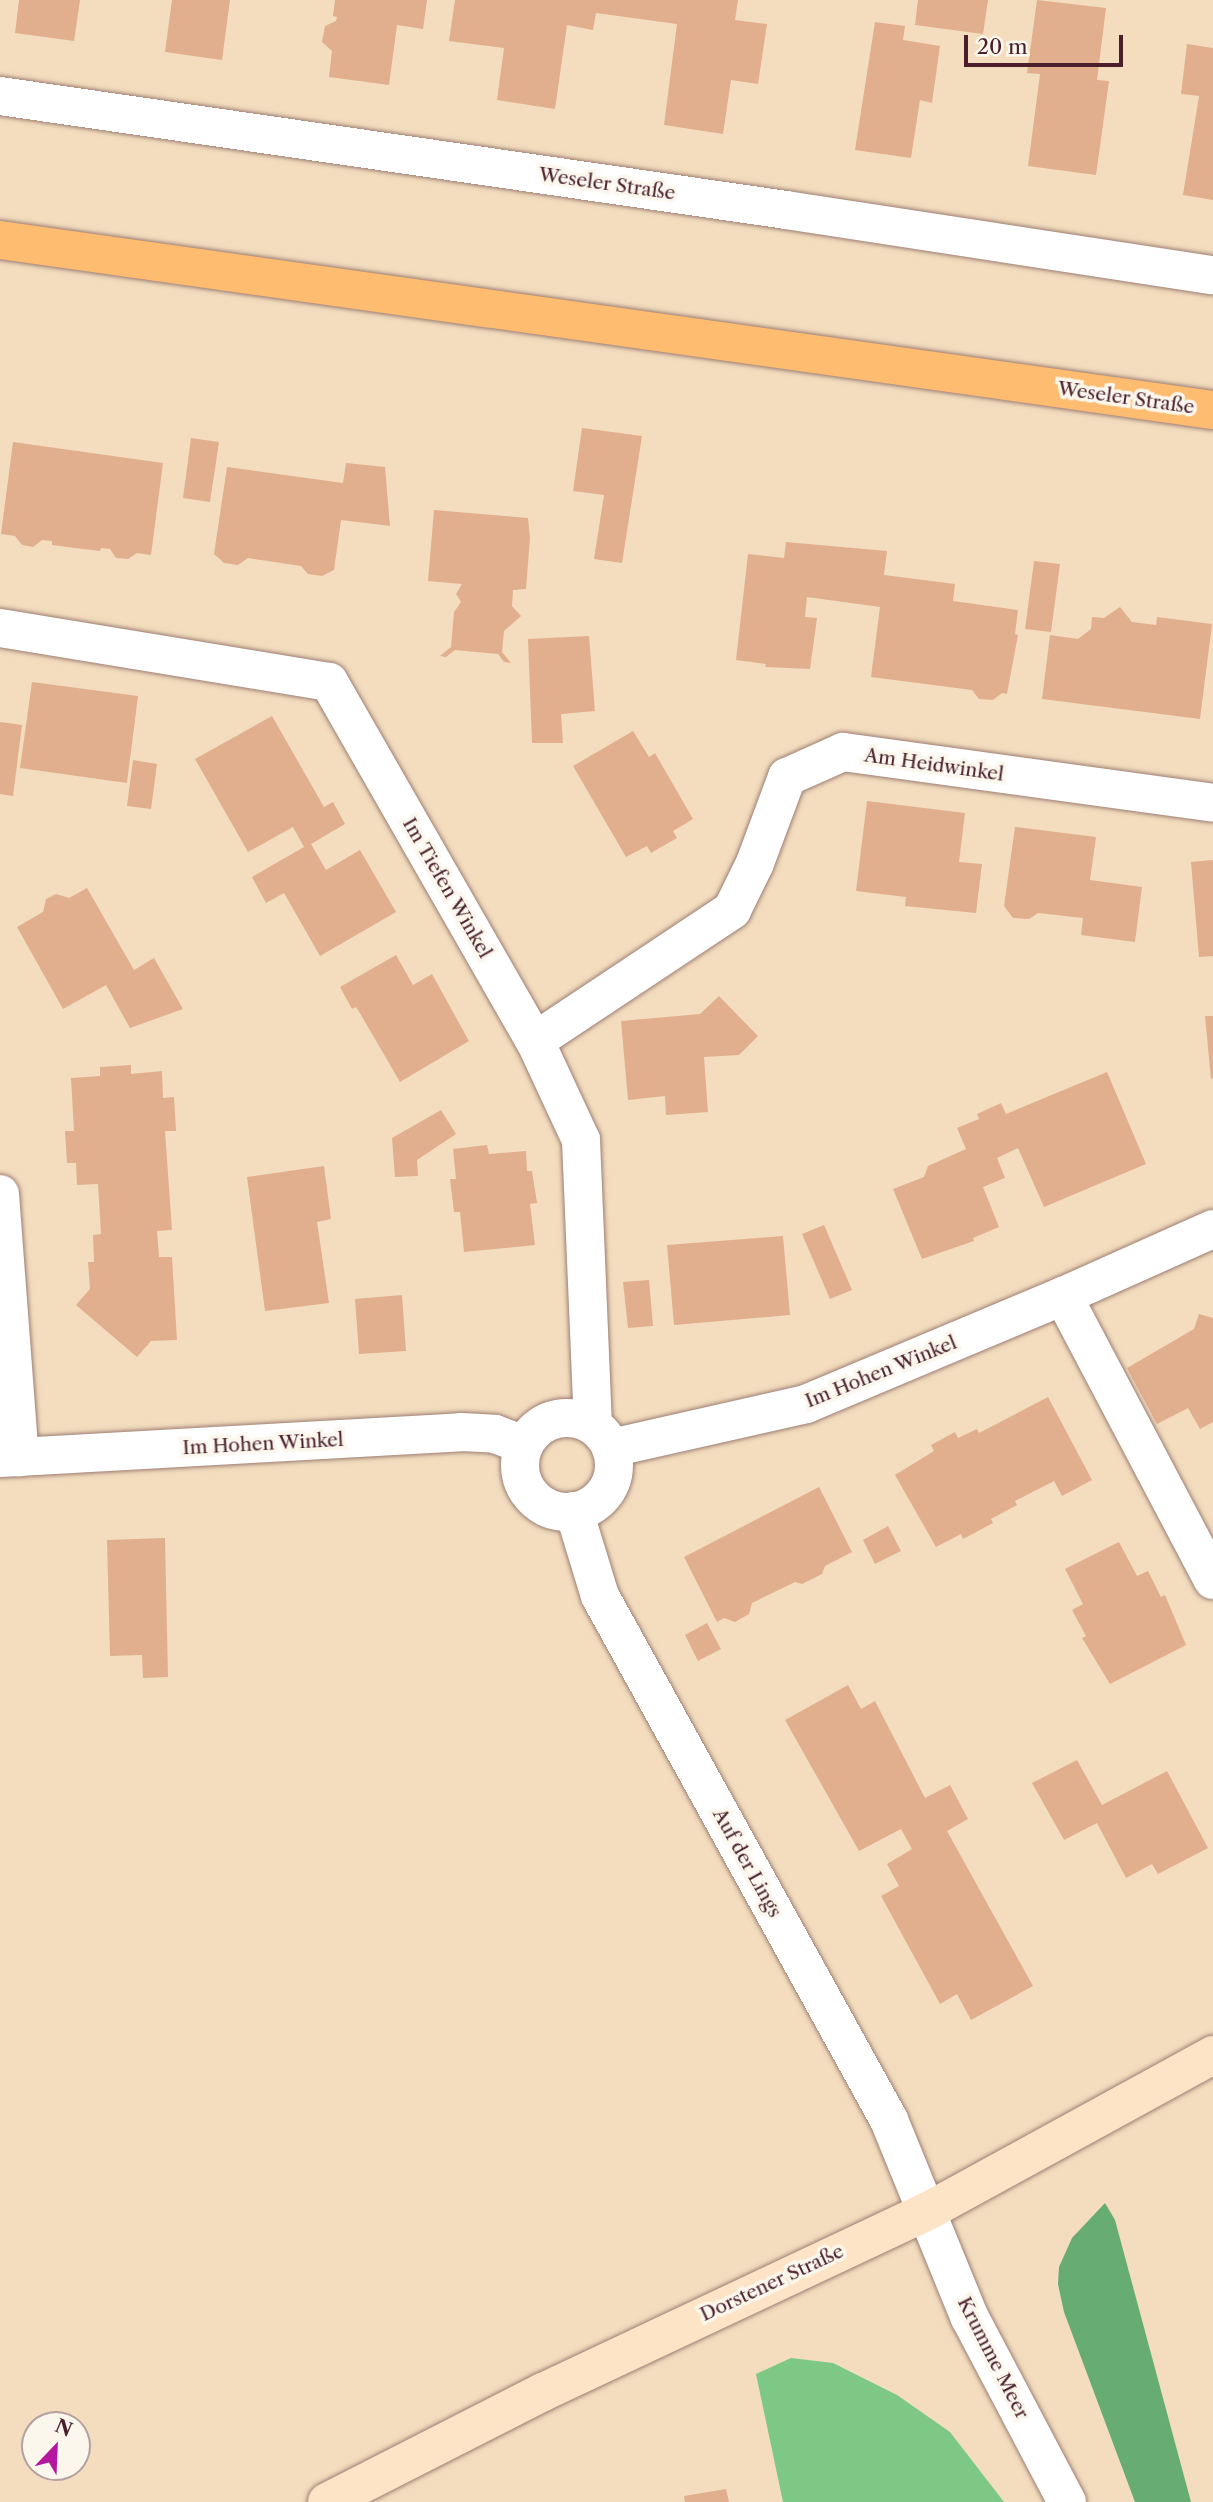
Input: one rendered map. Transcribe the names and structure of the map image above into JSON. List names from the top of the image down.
{
  "streets": {
    "main road": ["Weseler Straße", "Dorstener Straße"],
    "street": [
      "Am Heidwinkel",
      "Im Tiefen Winkel",
      "Im Hohen Winkel",
      "Auf der Lings",
      "Krumme Meer"
    ]
  },
  "crossings": [
    ["Am Heidwinkel", "Im Tiefen Winkel"],
    ["Im Tiefen Winkel", "Im Hohen Winkel"],
    ["Im Tiefen Winkel", "Auf der Lings"],
    ["Im Hohen Winkel", "Auf der Lings"],
    ["Auf der Lings", "Dorstener Straße"],
    ["Auf der Lings", "Krumme Meer"],
    ["Dorstener Straße", "Krumme Meer"]
  ],
  "scale_bar": "20 m",
  "north": "top right"
}
